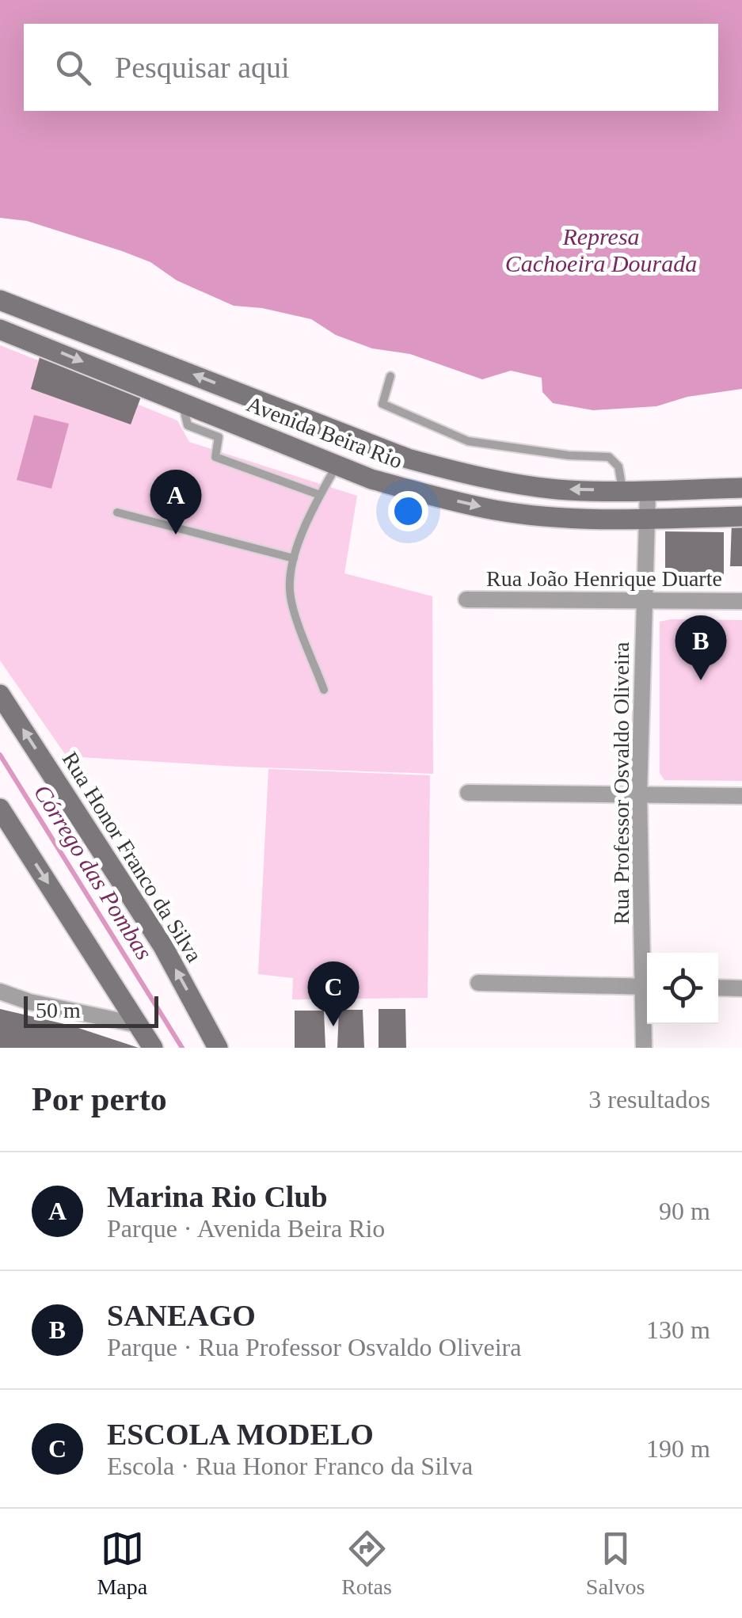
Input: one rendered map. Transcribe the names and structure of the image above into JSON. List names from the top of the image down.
{
  "streets": {
    "main road": ["Avenida Beira Rio", "Rua Honor Franco da Silva"],
    "street": ["Rua João Henrique Duarte", "Rua Professor Osvaldo Oliveira"]
  },
  "crossings": [
    ["Avenida Beira Rio", "Rua Professor Osvaldo Oliveira"],
    ["Rua João Henrique Duarte", "Rua Professor Osvaldo Oliveira"]
  ],
  "water": ["Represa Cachoeira Dourada", "Córrego das Pombas"],
  "scale_bar": "50 m",
  "page": {
    "search": "Pesquisar aqui",
    "pins": ["A", "B", "C"],
    "scale": "50 m",
    "heading": ["Por perto", "3 resultados"],
    "list": [
      {
        "mark": "A",
        "name": "Marina Rio Club",
        "note": "Parque · Avenida Beira Rio",
        "value": "90 m"
      },
      {
        "mark": "B",
        "name": "SANEAGO",
        "note": "Parque · Rua Professor Osvaldo Oliveira",
        "value": "130 m"
      },
      {
        "mark": "C",
        "name": "ESCOLA MODELO",
        "note": "Escola · Rua Honor Franco da Silva",
        "value": "190 m"
      }
    ],
    "nav": ["Mapa", "Rotas", "Salvos"]
  }
}
